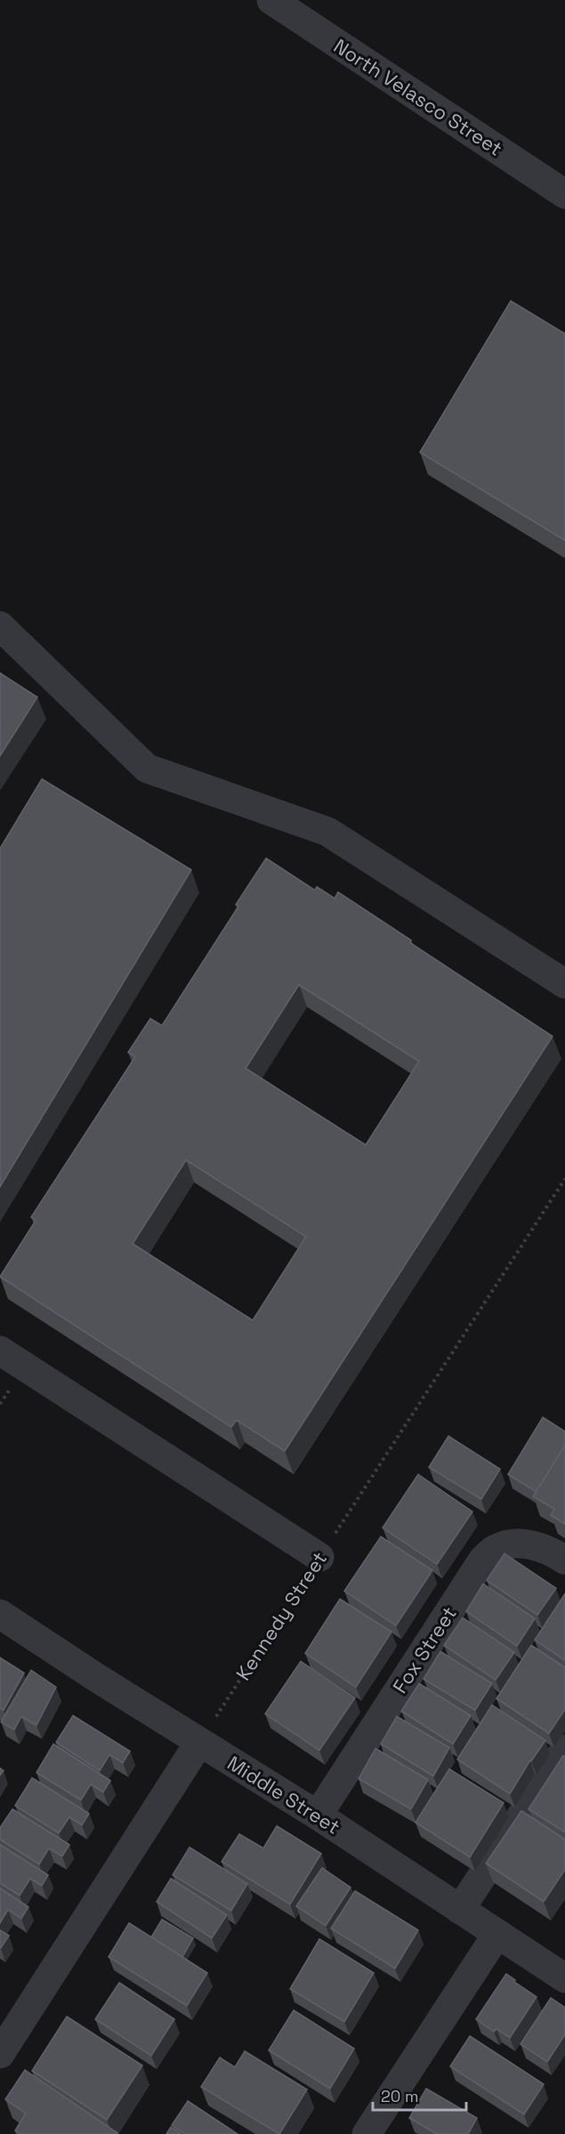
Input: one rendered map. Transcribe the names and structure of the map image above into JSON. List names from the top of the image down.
{
  "streets": {
    "street": ["North Velasco Street", "Fox Street", "Middle Street"],
    "path": ["Kennedy Street"]
  },
  "crossings": [
    ["Kennedy Street", "Middle Street"],
    ["Fox Street", "Middle Street"]
  ],
  "scale_bar": "20 m"
}
